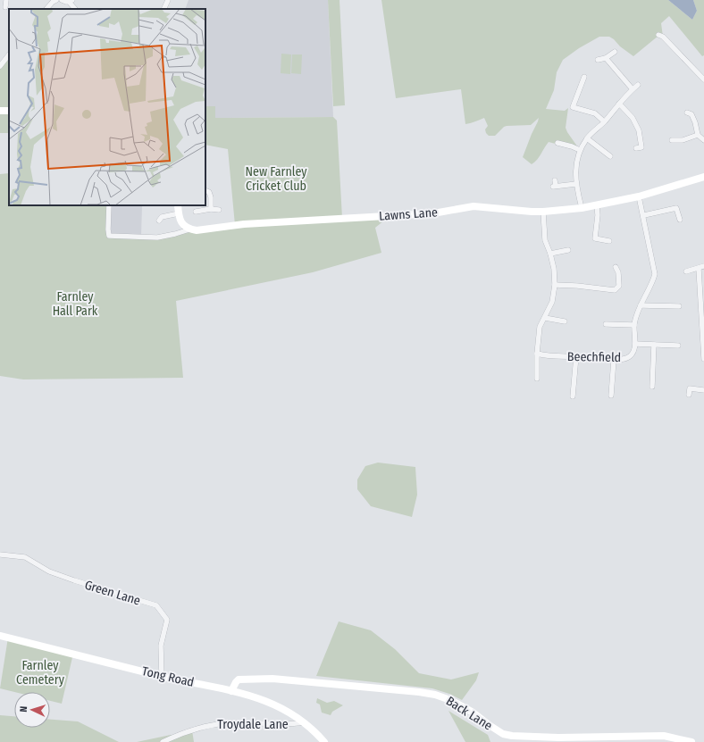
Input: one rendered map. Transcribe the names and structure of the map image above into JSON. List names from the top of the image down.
{
  "streets": {
    "street": [
      "Lawns Lane",
      "Beechfield",
      "Green Lane",
      "Tong Road",
      "Back Lane",
      "Troydale Lane"
    ]
  },
  "crossings": [
    ["Lawns Lane", "Beechfield"],
    ["Green Lane", "Tong Road"],
    ["Tong Road", "Back Lane"],
    ["Tong Road", "Troydale Lane"]
  ],
  "parks": ["New Farnley Cricket Club", "Farnley Hall Park", "Farnley Cemetery"],
  "north": "left"
}
